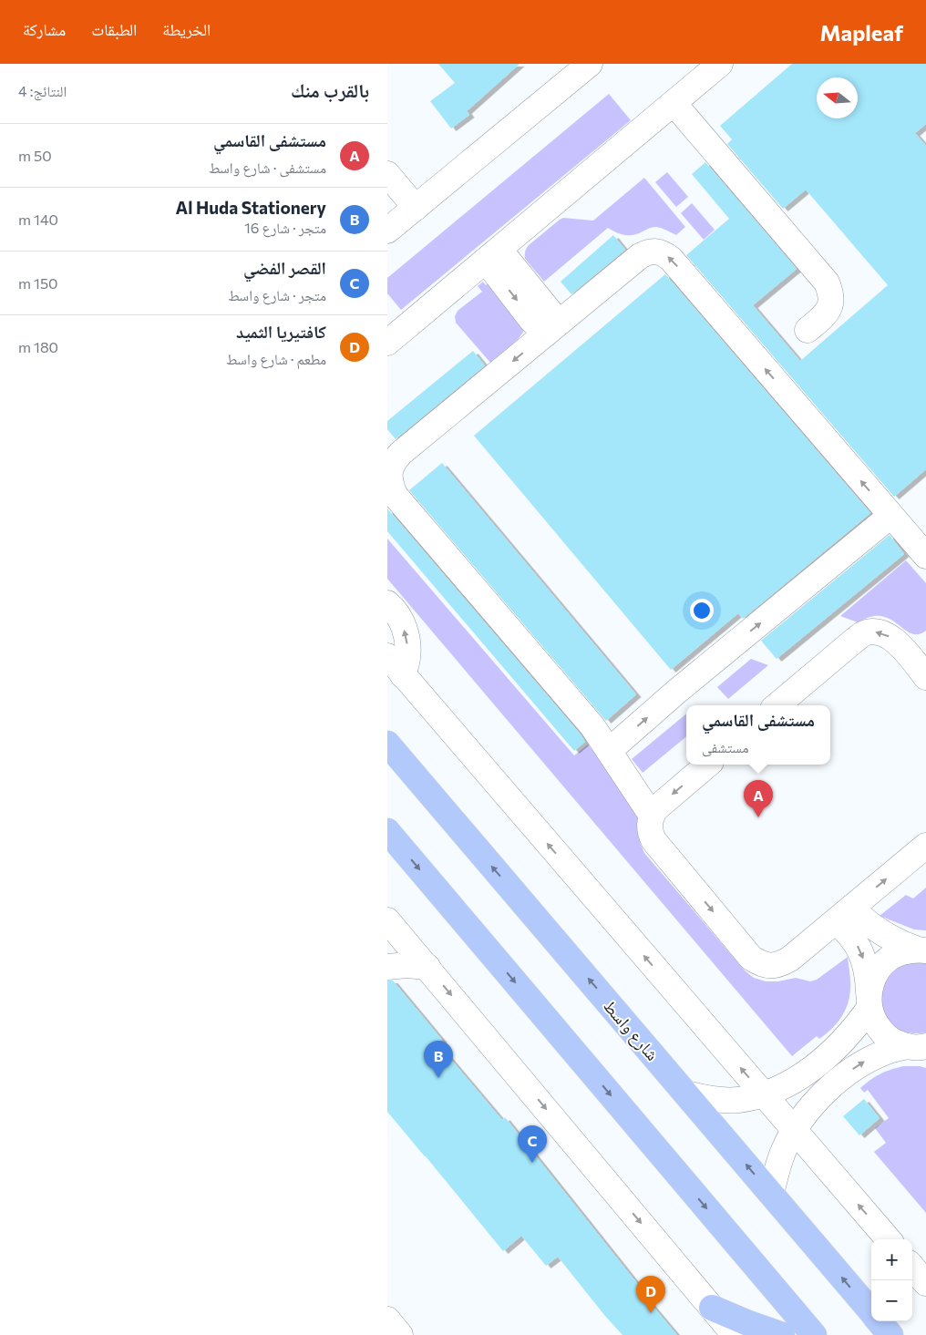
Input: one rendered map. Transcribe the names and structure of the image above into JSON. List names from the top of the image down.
{
  "streets": {
    "main road": ["شارع واسط"]
  },
  "north": "left",
  "page": {
    "header": "Mapleaf",
    "nav": ["الخريطة", "الطبقات", "مشاركة"],
    "heading": ["بالقرب منك", "النتائج: 4"],
    "list": [
      {
        "mark": "A",
        "name": "مستشفى القاسمي",
        "note": "مستشفى · شارع واسط",
        "value": "50 m"
      },
      {
        "mark": "B",
        "name": "Al Huda Stationery",
        "note": "متجر · شارع 16",
        "value": "140 m"
      },
      {
        "mark": "C",
        "name": "القصر الفضي",
        "note": "متجر · شارع واسط",
        "value": "150 m"
      },
      {
        "mark": "D",
        "name": "كافتيريا الثميد",
        "note": "مطعم · شارع واسط",
        "value": "180 m"
      }
    ],
    "popup": ["مستشفى القاسمي", "مستشفى"],
    "pins": [
      "A",
      "B",
      "C",
      "D"
    ],
    "map_buttons": ["+", "−"]
  }
}
